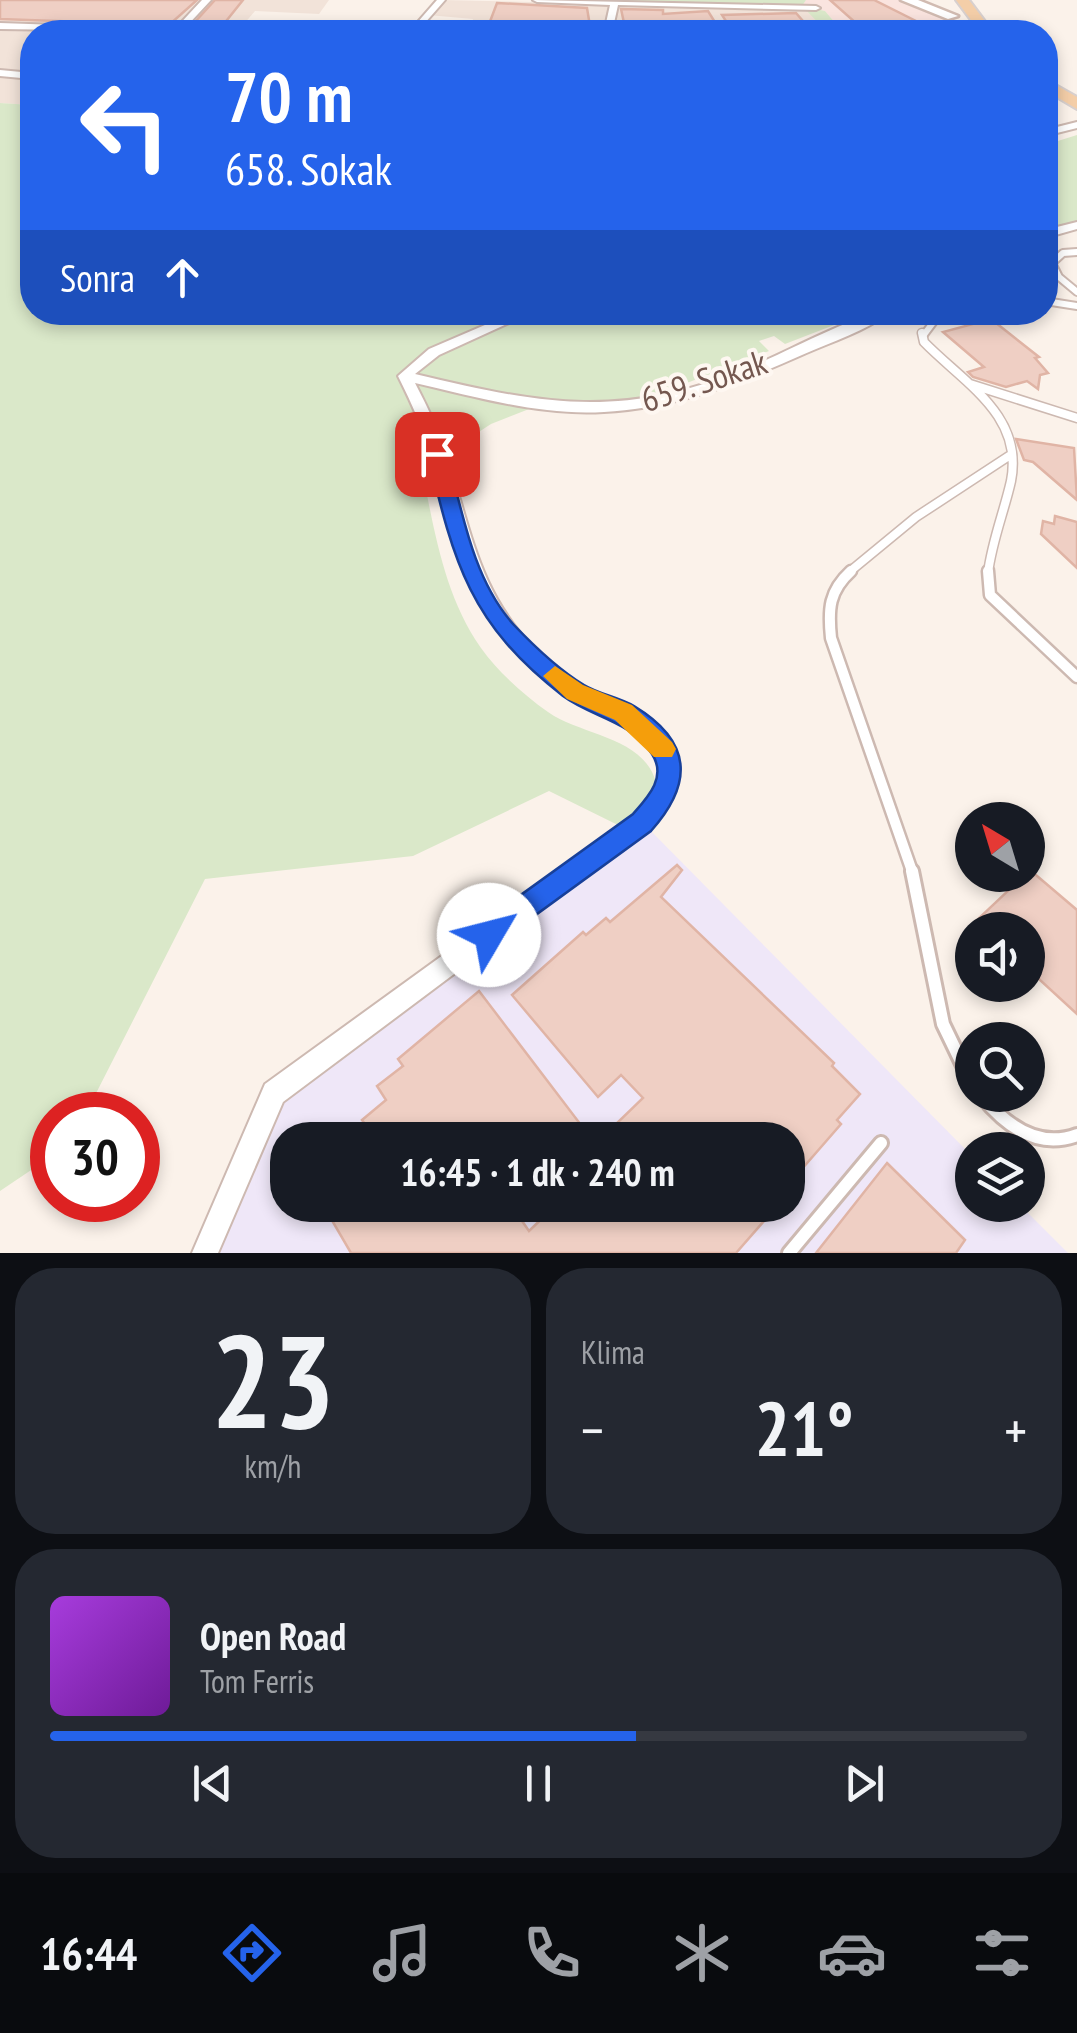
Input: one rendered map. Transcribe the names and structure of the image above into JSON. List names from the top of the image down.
{
  "streets": {
    "street": ["659. Sokak"]
  },
  "north": "top left",
  "page": {
    "turn": ["70 m", "658. Sokak"],
    "then": "Sonra",
    "limit": "30",
    "trip": "16:45 · 1 dk · 240 m",
    "tile": [
      ["23", "km/h"],
      "Klima"
    ],
    "heat": ["−", "21°", "+"],
    "song": ["Open Road", "Tom Ferris"],
    "tabs": "16:44"
  }
}
